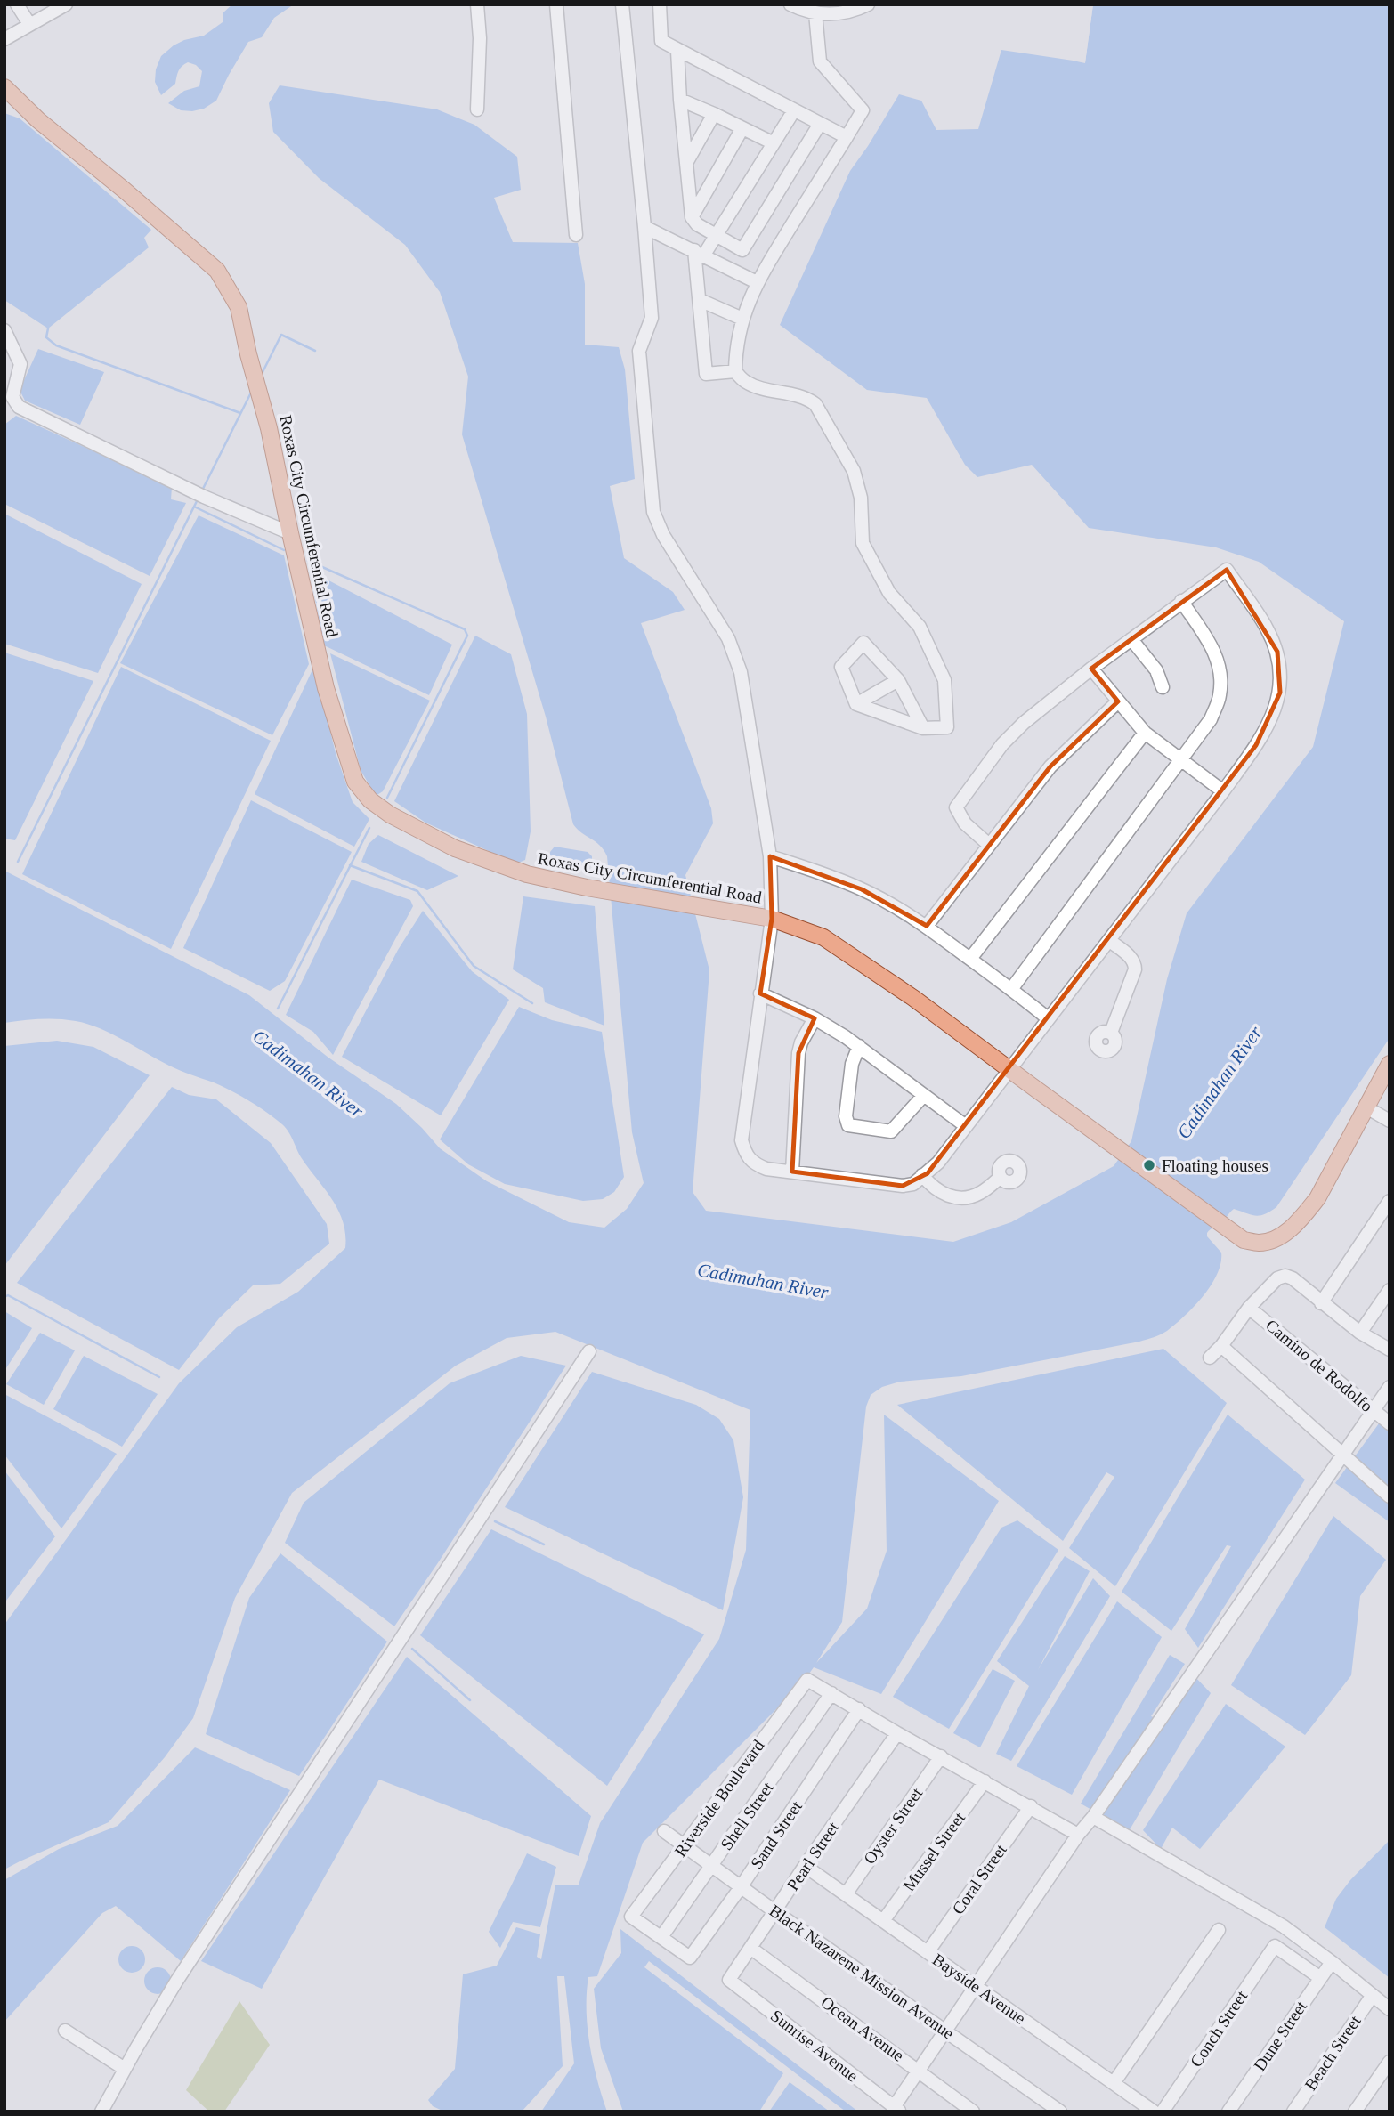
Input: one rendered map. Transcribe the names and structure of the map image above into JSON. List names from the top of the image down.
{
  "streets": {
    "main road": ["Roxas City Circumferential Road"],
    "street": [
      "Camino de Rodolfo",
      "Riverside Boulevard",
      "Shell Street",
      "Oyster Street",
      "Sand Street",
      "Mussel Street",
      "Pearl Street",
      "Coral Street",
      "Black Nazarene Mission Avenue",
      "Bayside Avenue",
      "Ocean Avenue",
      "Conch Street",
      "Dune Street",
      "Sunrise Avenue",
      "Beach Street"
    ]
  },
  "crossings": [
    ["Riverside Boulevard", "Shell Street"],
    ["Riverside Boulevard", "Sand Street"],
    ["Riverside Boulevard", "Black Nazarene Mission Avenue"],
    ["Shell Street", "Sand Street"],
    ["Shell Street", "Black Nazarene Mission Avenue"],
    ["Oyster Street", "Bayside Avenue"],
    ["Sand Street", "Black Nazarene Mission Avenue"],
    ["Mussel Street", "Bayside Avenue"],
    ["Pearl Street", "Black Nazarene Mission Avenue"],
    ["Pearl Street", "Bayside Avenue"],
    ["Pearl Street", "Ocean Avenue"],
    ["Pearl Street", "Sunrise Avenue"],
    ["Coral Street", "Bayside Avenue"],
    ["Conch Street", "Dune Street"]
  ],
  "water": ["Cadimahan River"],
  "places": ["Floating houses"]
}
